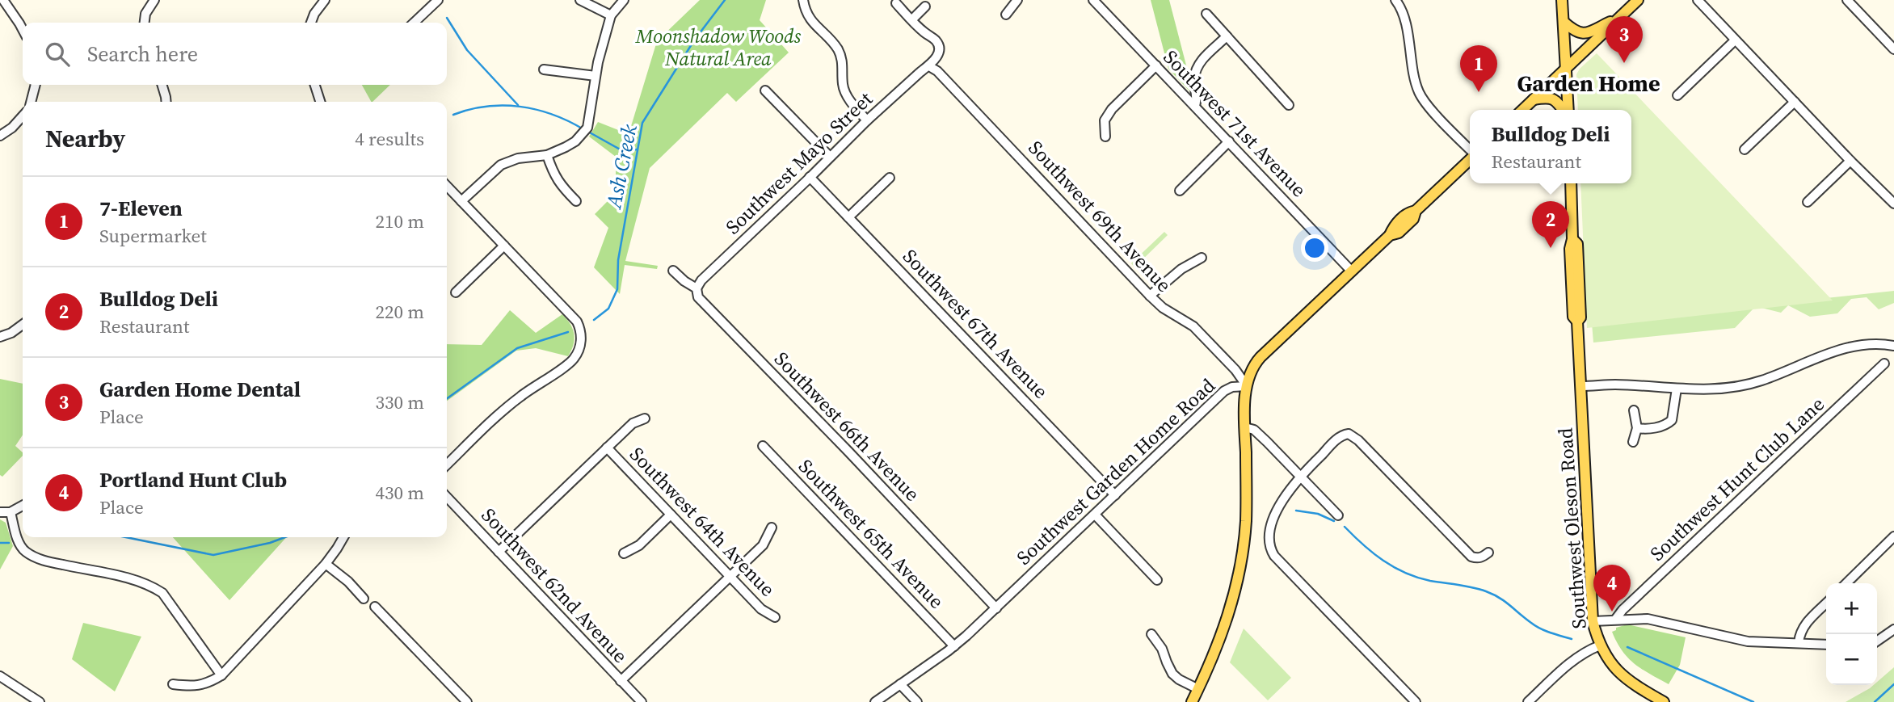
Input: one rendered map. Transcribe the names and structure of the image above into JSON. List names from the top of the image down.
{
  "streets": {
    "main road": ["Southwest Garden Home Road", "Southwest Oleson Road"],
    "street": [
      "Southwest 71st Avenue",
      "Southwest Mayo Street",
      "Southwest 69th Avenue",
      "Southwest 67th Avenue",
      "Southwest 66th Avenue",
      "Southwest Hunt Club Lane",
      "Southwest 64th Avenue",
      "Southwest 65th Avenue",
      "Southwest 62nd Avenue"
    ]
  },
  "crossings": [
    ["Southwest 71st Avenue", "Southwest Garden Home Road"],
    ["Southwest Mayo Street", "Southwest 69th Avenue"],
    ["Southwest Mayo Street", "Southwest 67th Avenue"],
    ["Southwest Mayo Street", "Southwest 66th Avenue"],
    ["Southwest 69th Avenue", "Southwest Garden Home Road"],
    ["Southwest 67th Avenue", "Southwest Garden Home Road"],
    ["Southwest 66th Avenue", "Southwest Garden Home Road"],
    ["Southwest Garden Home Road", "Southwest 65th Avenue"]
  ],
  "districts": ["Garden Home"],
  "water": ["Ash Creek"],
  "parks": ["Moonshadow Woods Natural Area"],
  "page": {
    "pins": [
      "3",
      "1",
      "2",
      "4"
    ],
    "search": "Search here",
    "heading": ["Nearby", "4 results"],
    "popup": ["Bulldog Deli", "Restaurant"],
    "list": [
      {
        "mark": "1",
        "name": "7-Eleven",
        "note": "Supermarket",
        "value": "210 m"
      },
      {
        "mark": "2",
        "name": "Bulldog Deli",
        "note": "Restaurant",
        "value": "220 m"
      },
      {
        "mark": "3",
        "name": "Garden Home Dental",
        "note": "Place",
        "value": "330 m"
      },
      {
        "mark": "4",
        "name": "Portland Hunt Club",
        "note": "Place",
        "value": "430 m"
      }
    ],
    "map_buttons": ["+", "−"]
  }
}
